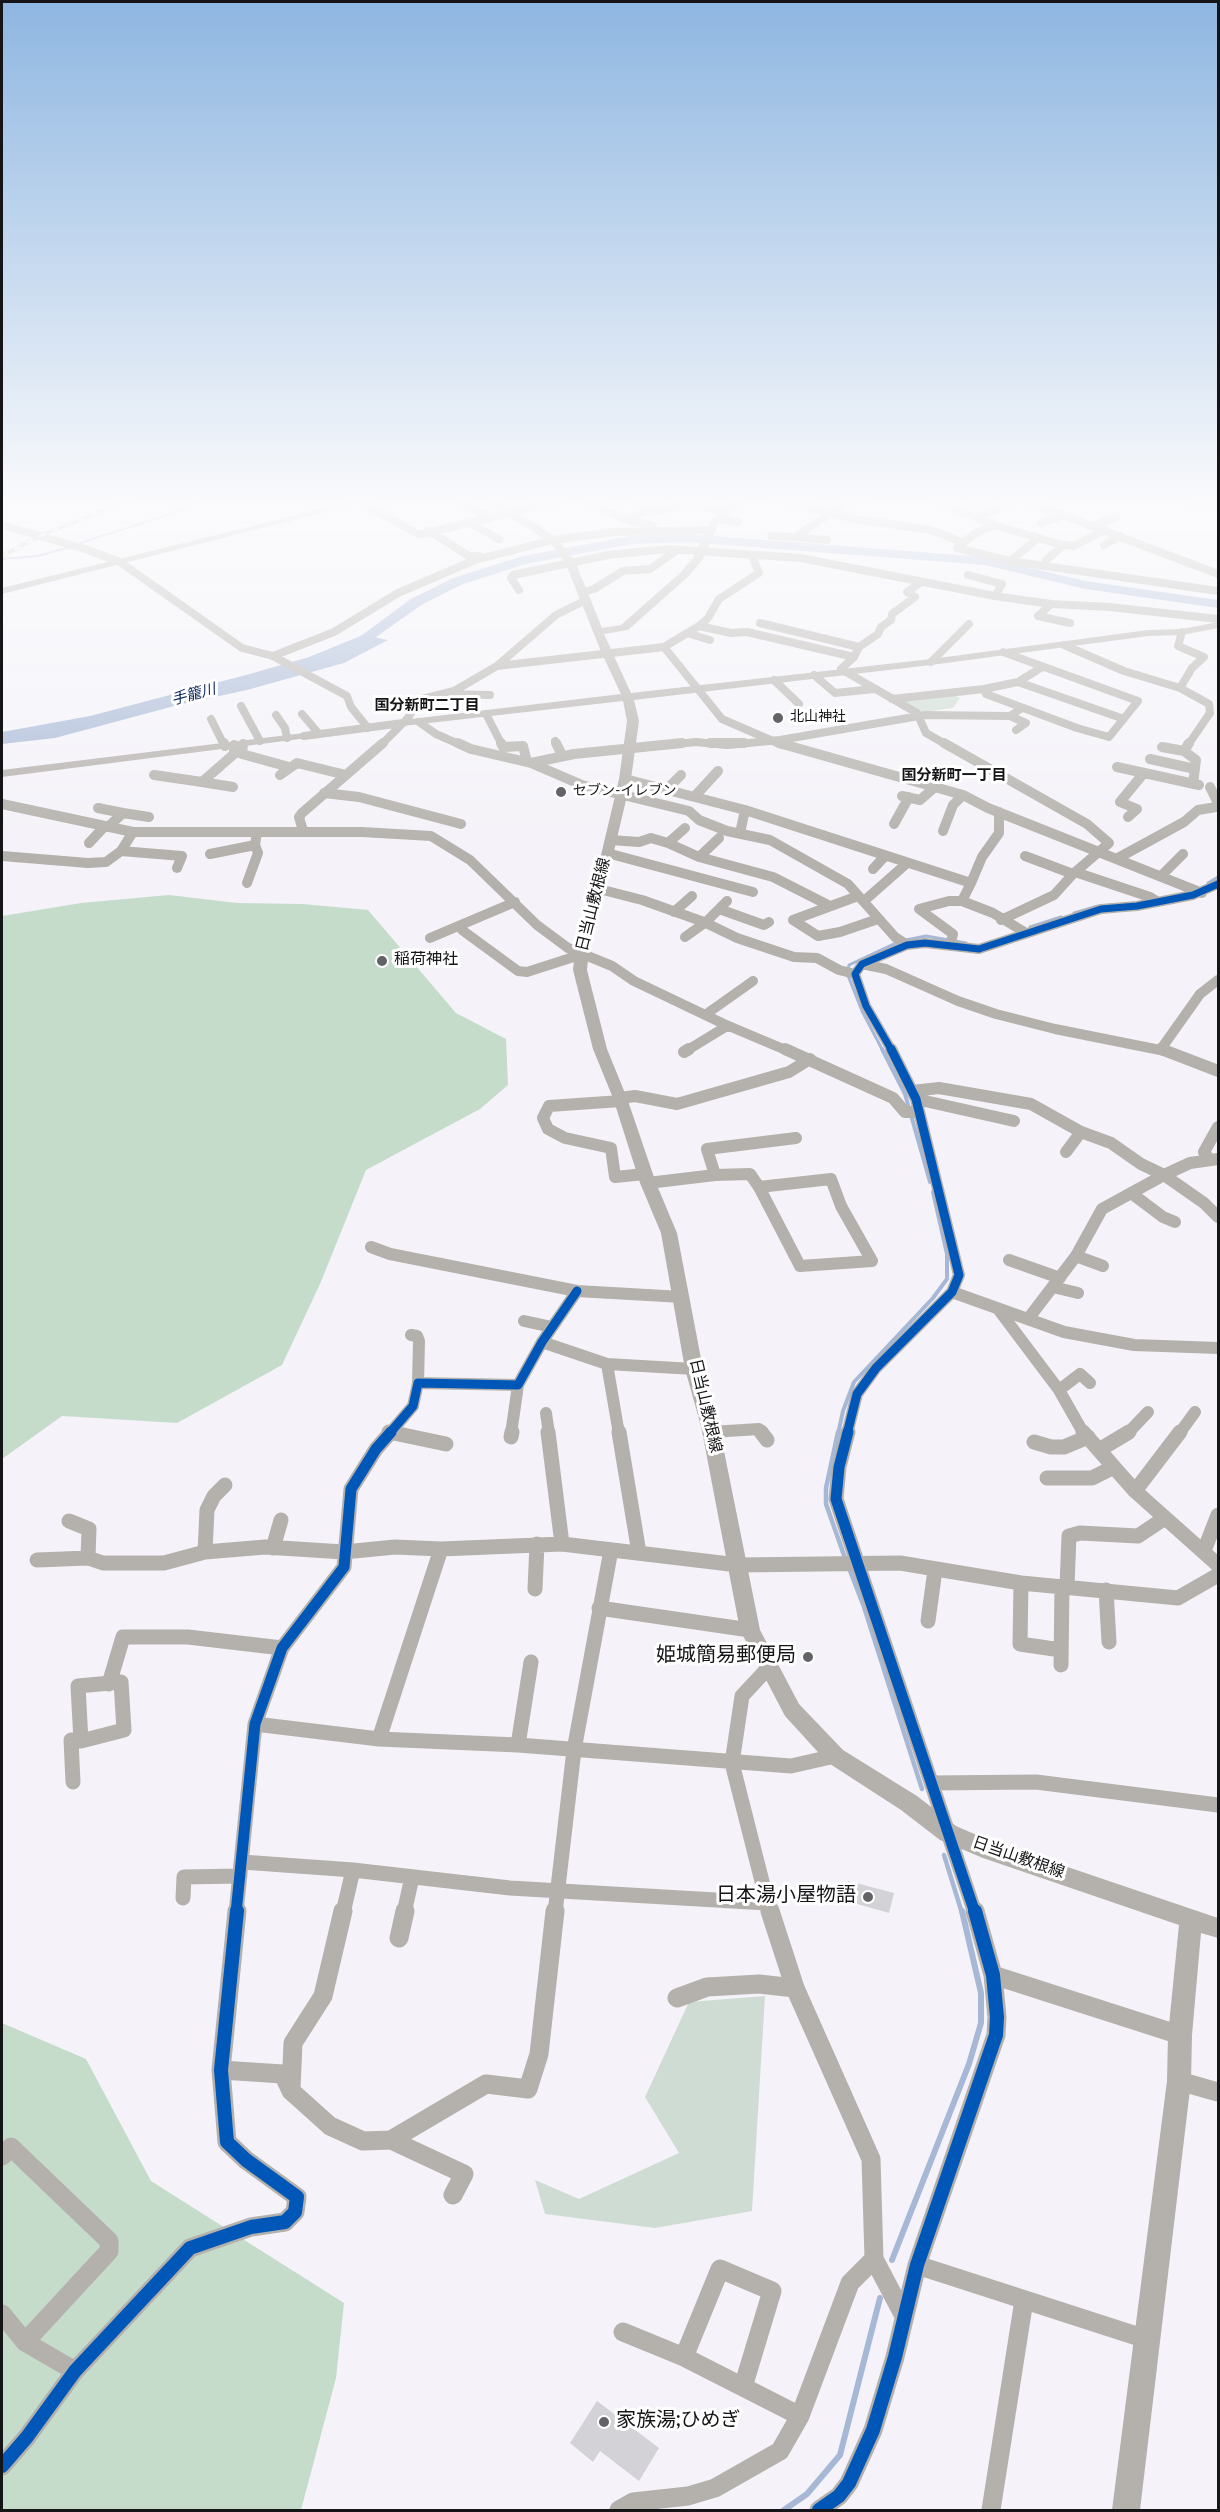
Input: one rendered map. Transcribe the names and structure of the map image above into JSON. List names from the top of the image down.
{
  "streets": {
    "main road": ["日当山敷根線"]
  },
  "districts": ["国分新町二丁目", "国分新町一丁目"],
  "water": ["手籠川"],
  "places": [
    "北山神社",
    "セブン-イレブン",
    "稲荷神社",
    "姫城簡易郵便局",
    "日本湯小屋物語",
    "家族湯;ひめぎ"
  ]
}
